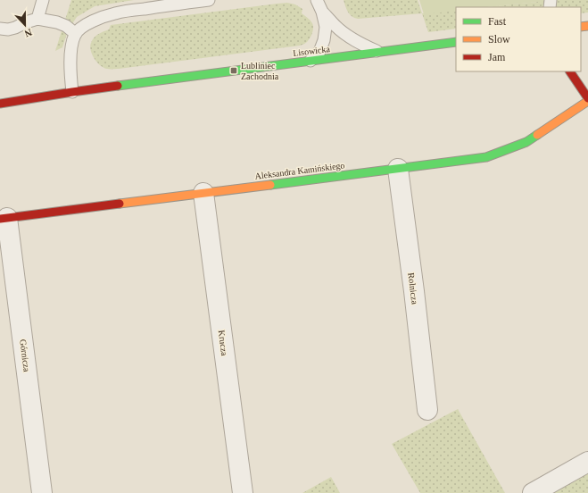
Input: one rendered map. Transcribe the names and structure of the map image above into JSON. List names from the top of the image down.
{
  "streets": {
    "street": [
      "Lisowicka",
      "Aleksandra Kamińskiego",
      "Rolnicza",
      "Krucza",
      "Górnicza"
    ]
  },
  "crossings": [
    ["Aleksandra Kamińskiego", "Rolnicza"],
    ["Aleksandra Kamińskiego", "Krucza"],
    ["Aleksandra Kamińskiego", "Górnicza"]
  ],
  "places": {
    "transit": ["Lubliniec Zachodnia"]
  },
  "legend": ["Fast", "Slow", "Jam"],
  "north": "bottom"
}
